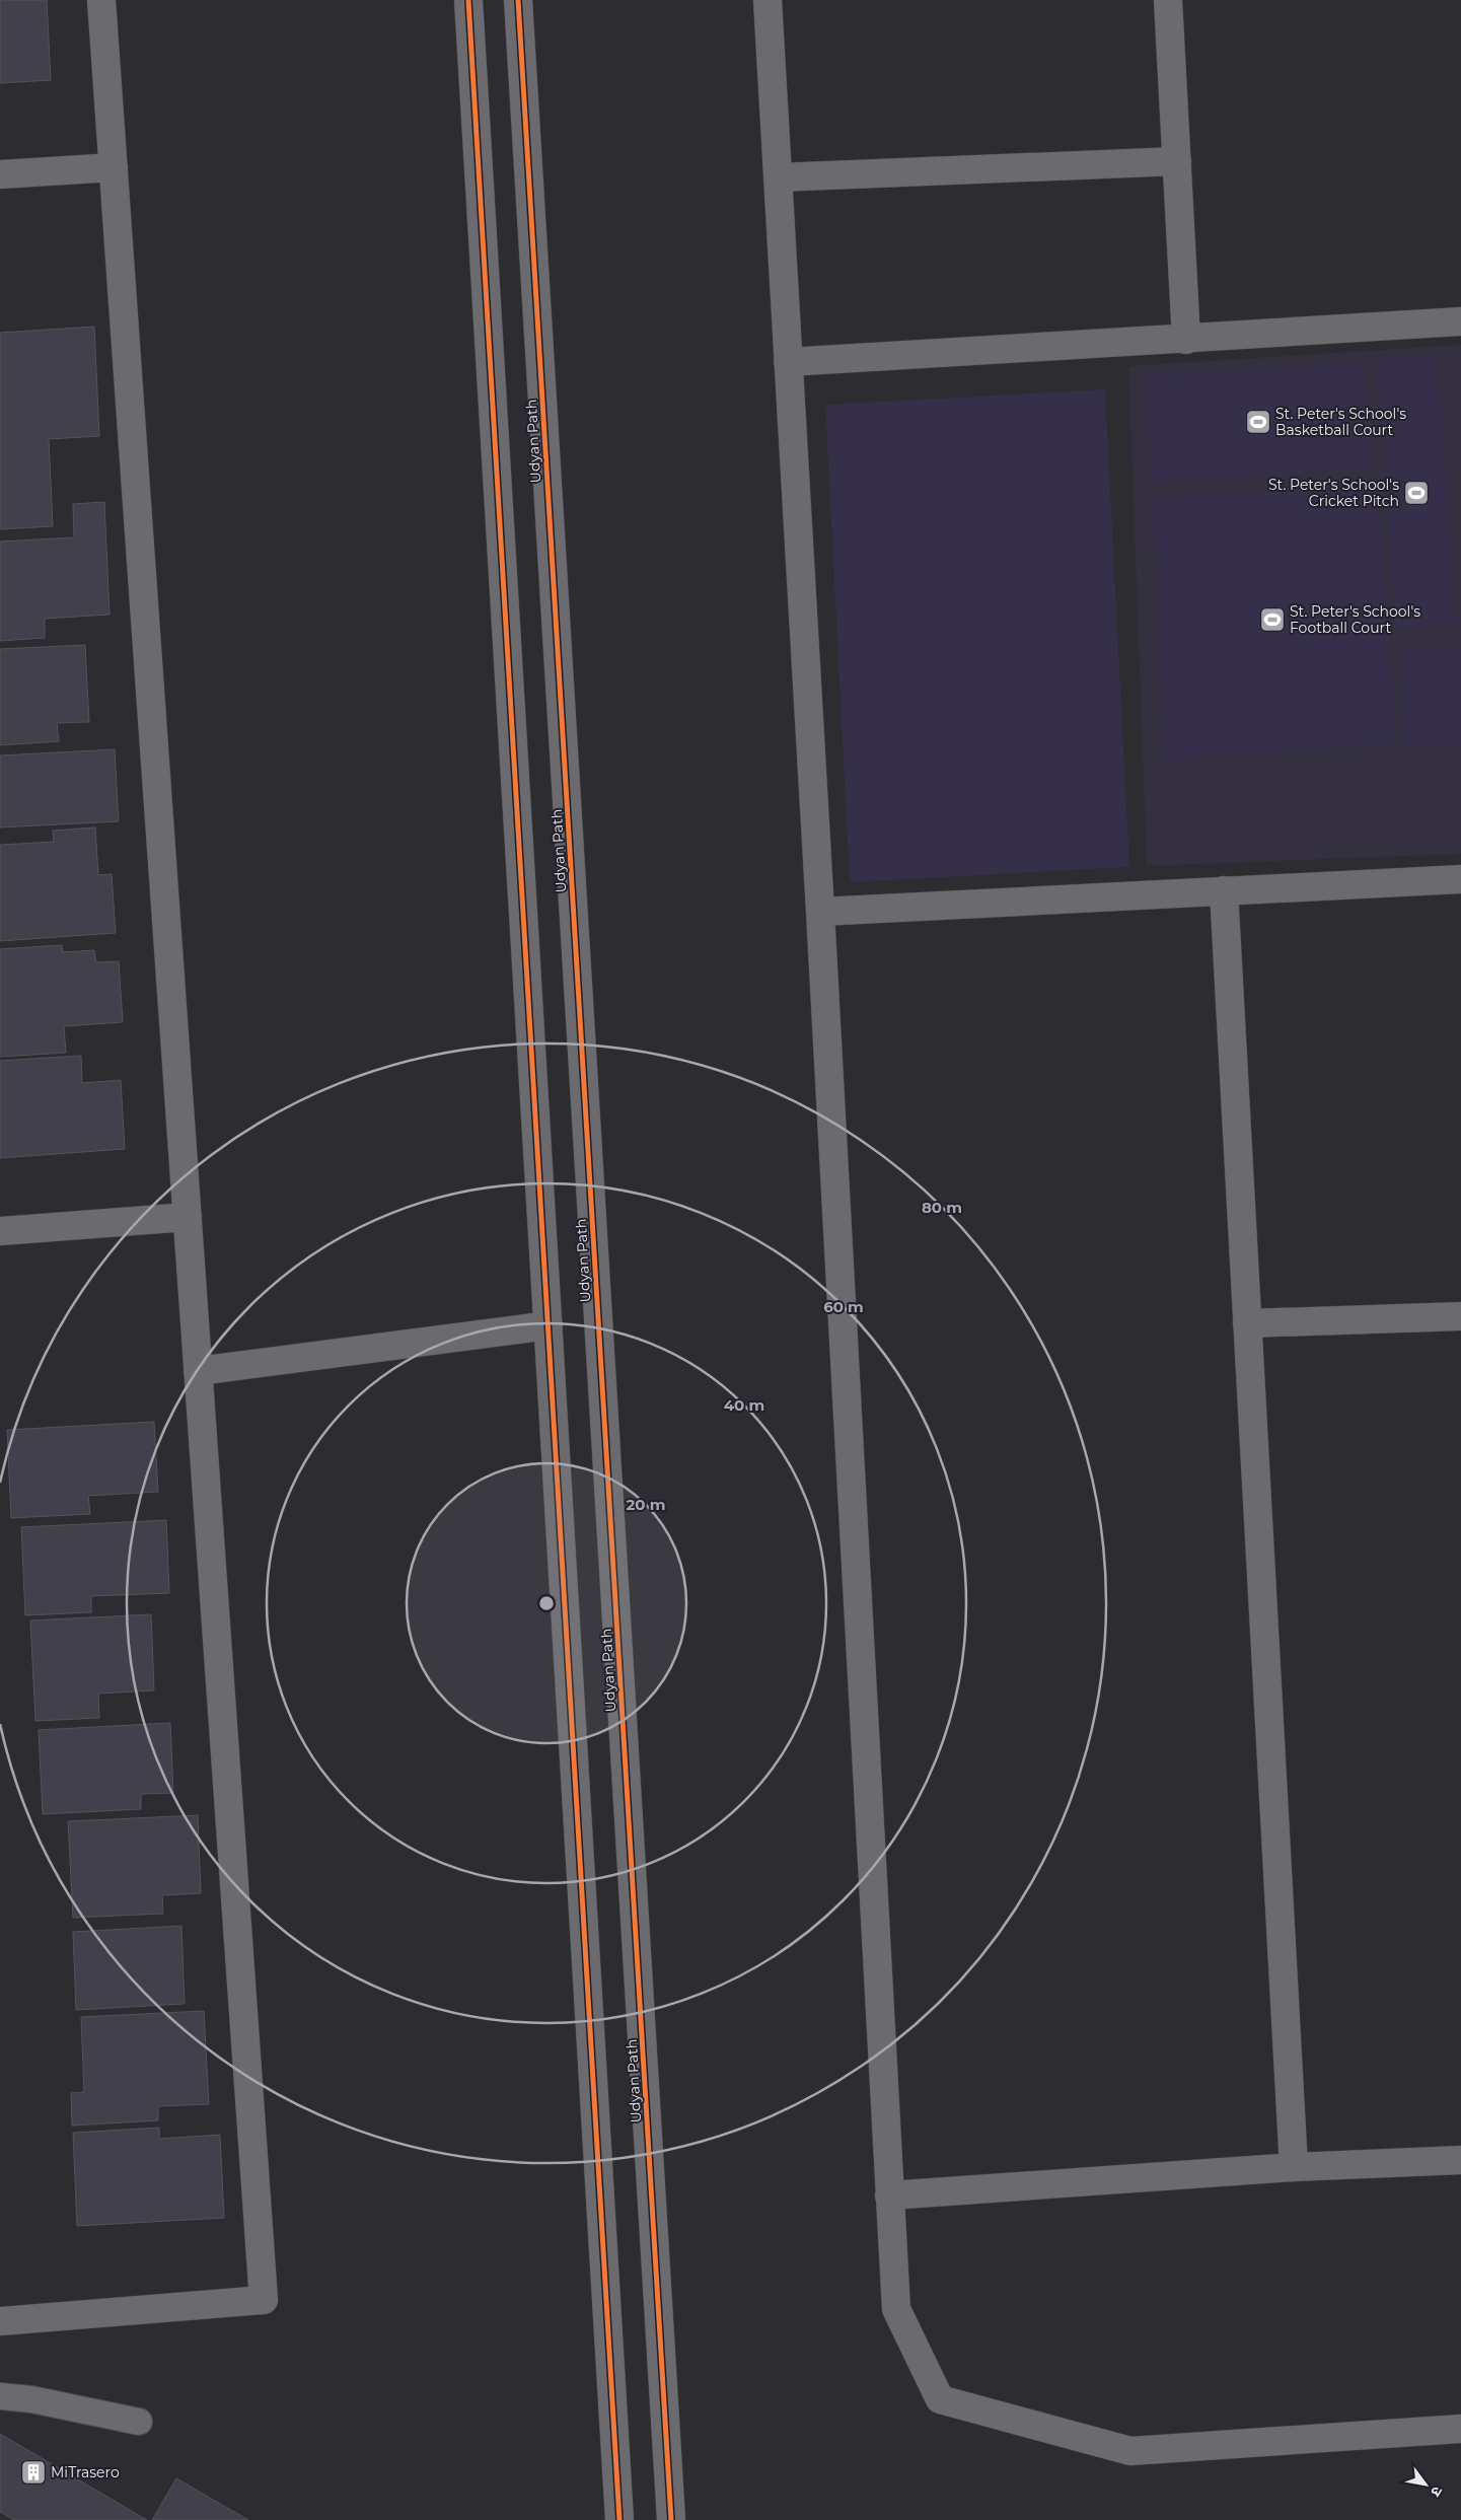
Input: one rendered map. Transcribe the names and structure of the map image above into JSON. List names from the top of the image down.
{
  "streets": {
    "street": ["Udyan Path"]
  },
  "places": {
    "sports": ["St. Peter's School's Basketball Court", "St. Peter's School's Cricket Pitch", "St. Peter's School's Football Court"],
    "building": ["MiTrasero"]
  },
  "north": "bottom right",
  "rings": [
    "80 m",
    "60 m",
    "40 m",
    "20 m"
  ]
}
